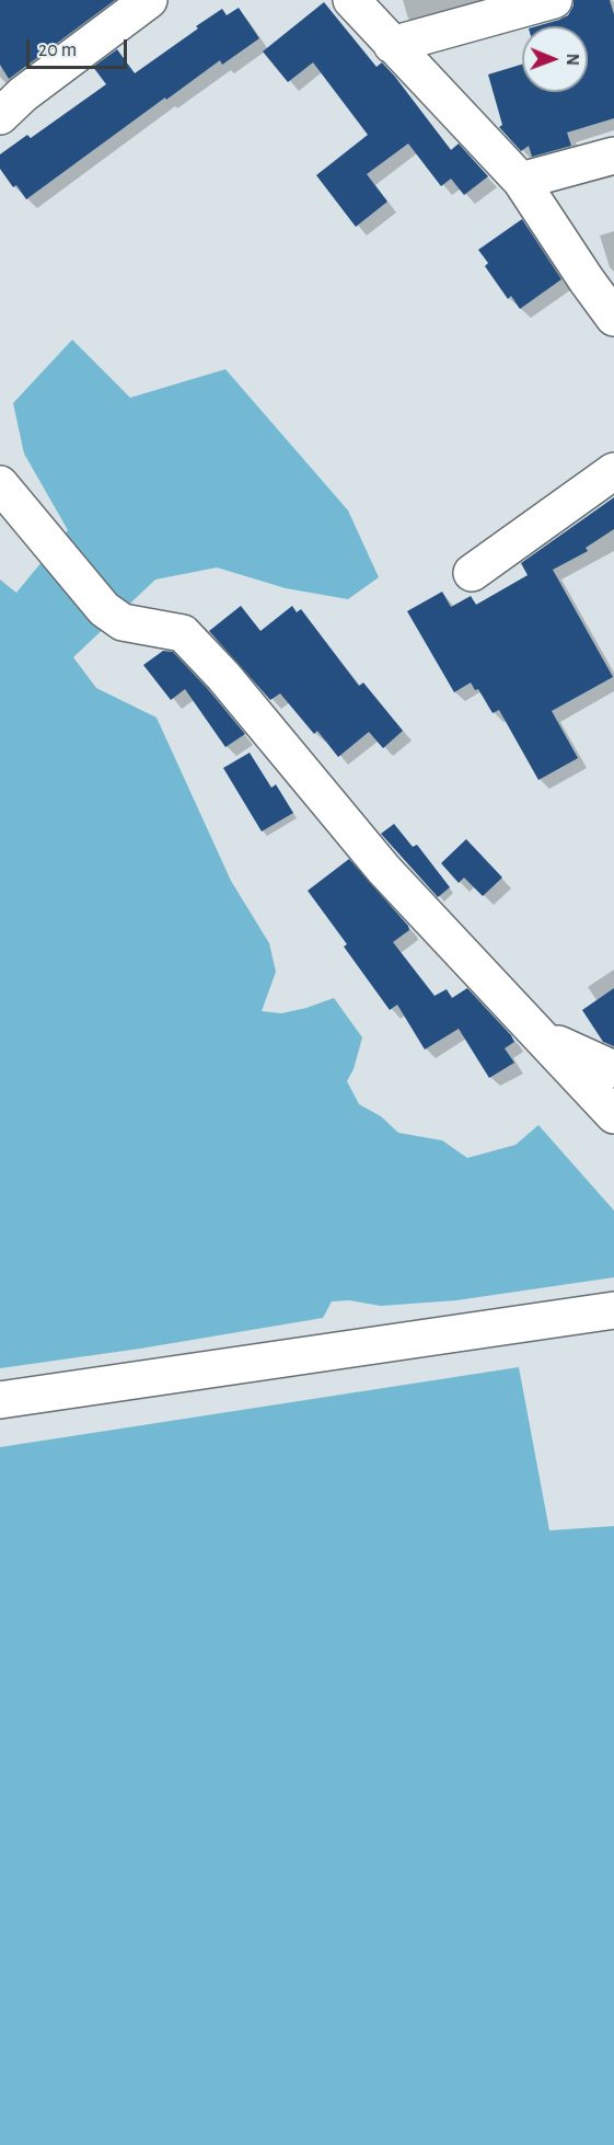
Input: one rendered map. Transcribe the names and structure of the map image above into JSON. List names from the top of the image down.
{
  "scale_bar": "20 m",
  "north": "right"
}
